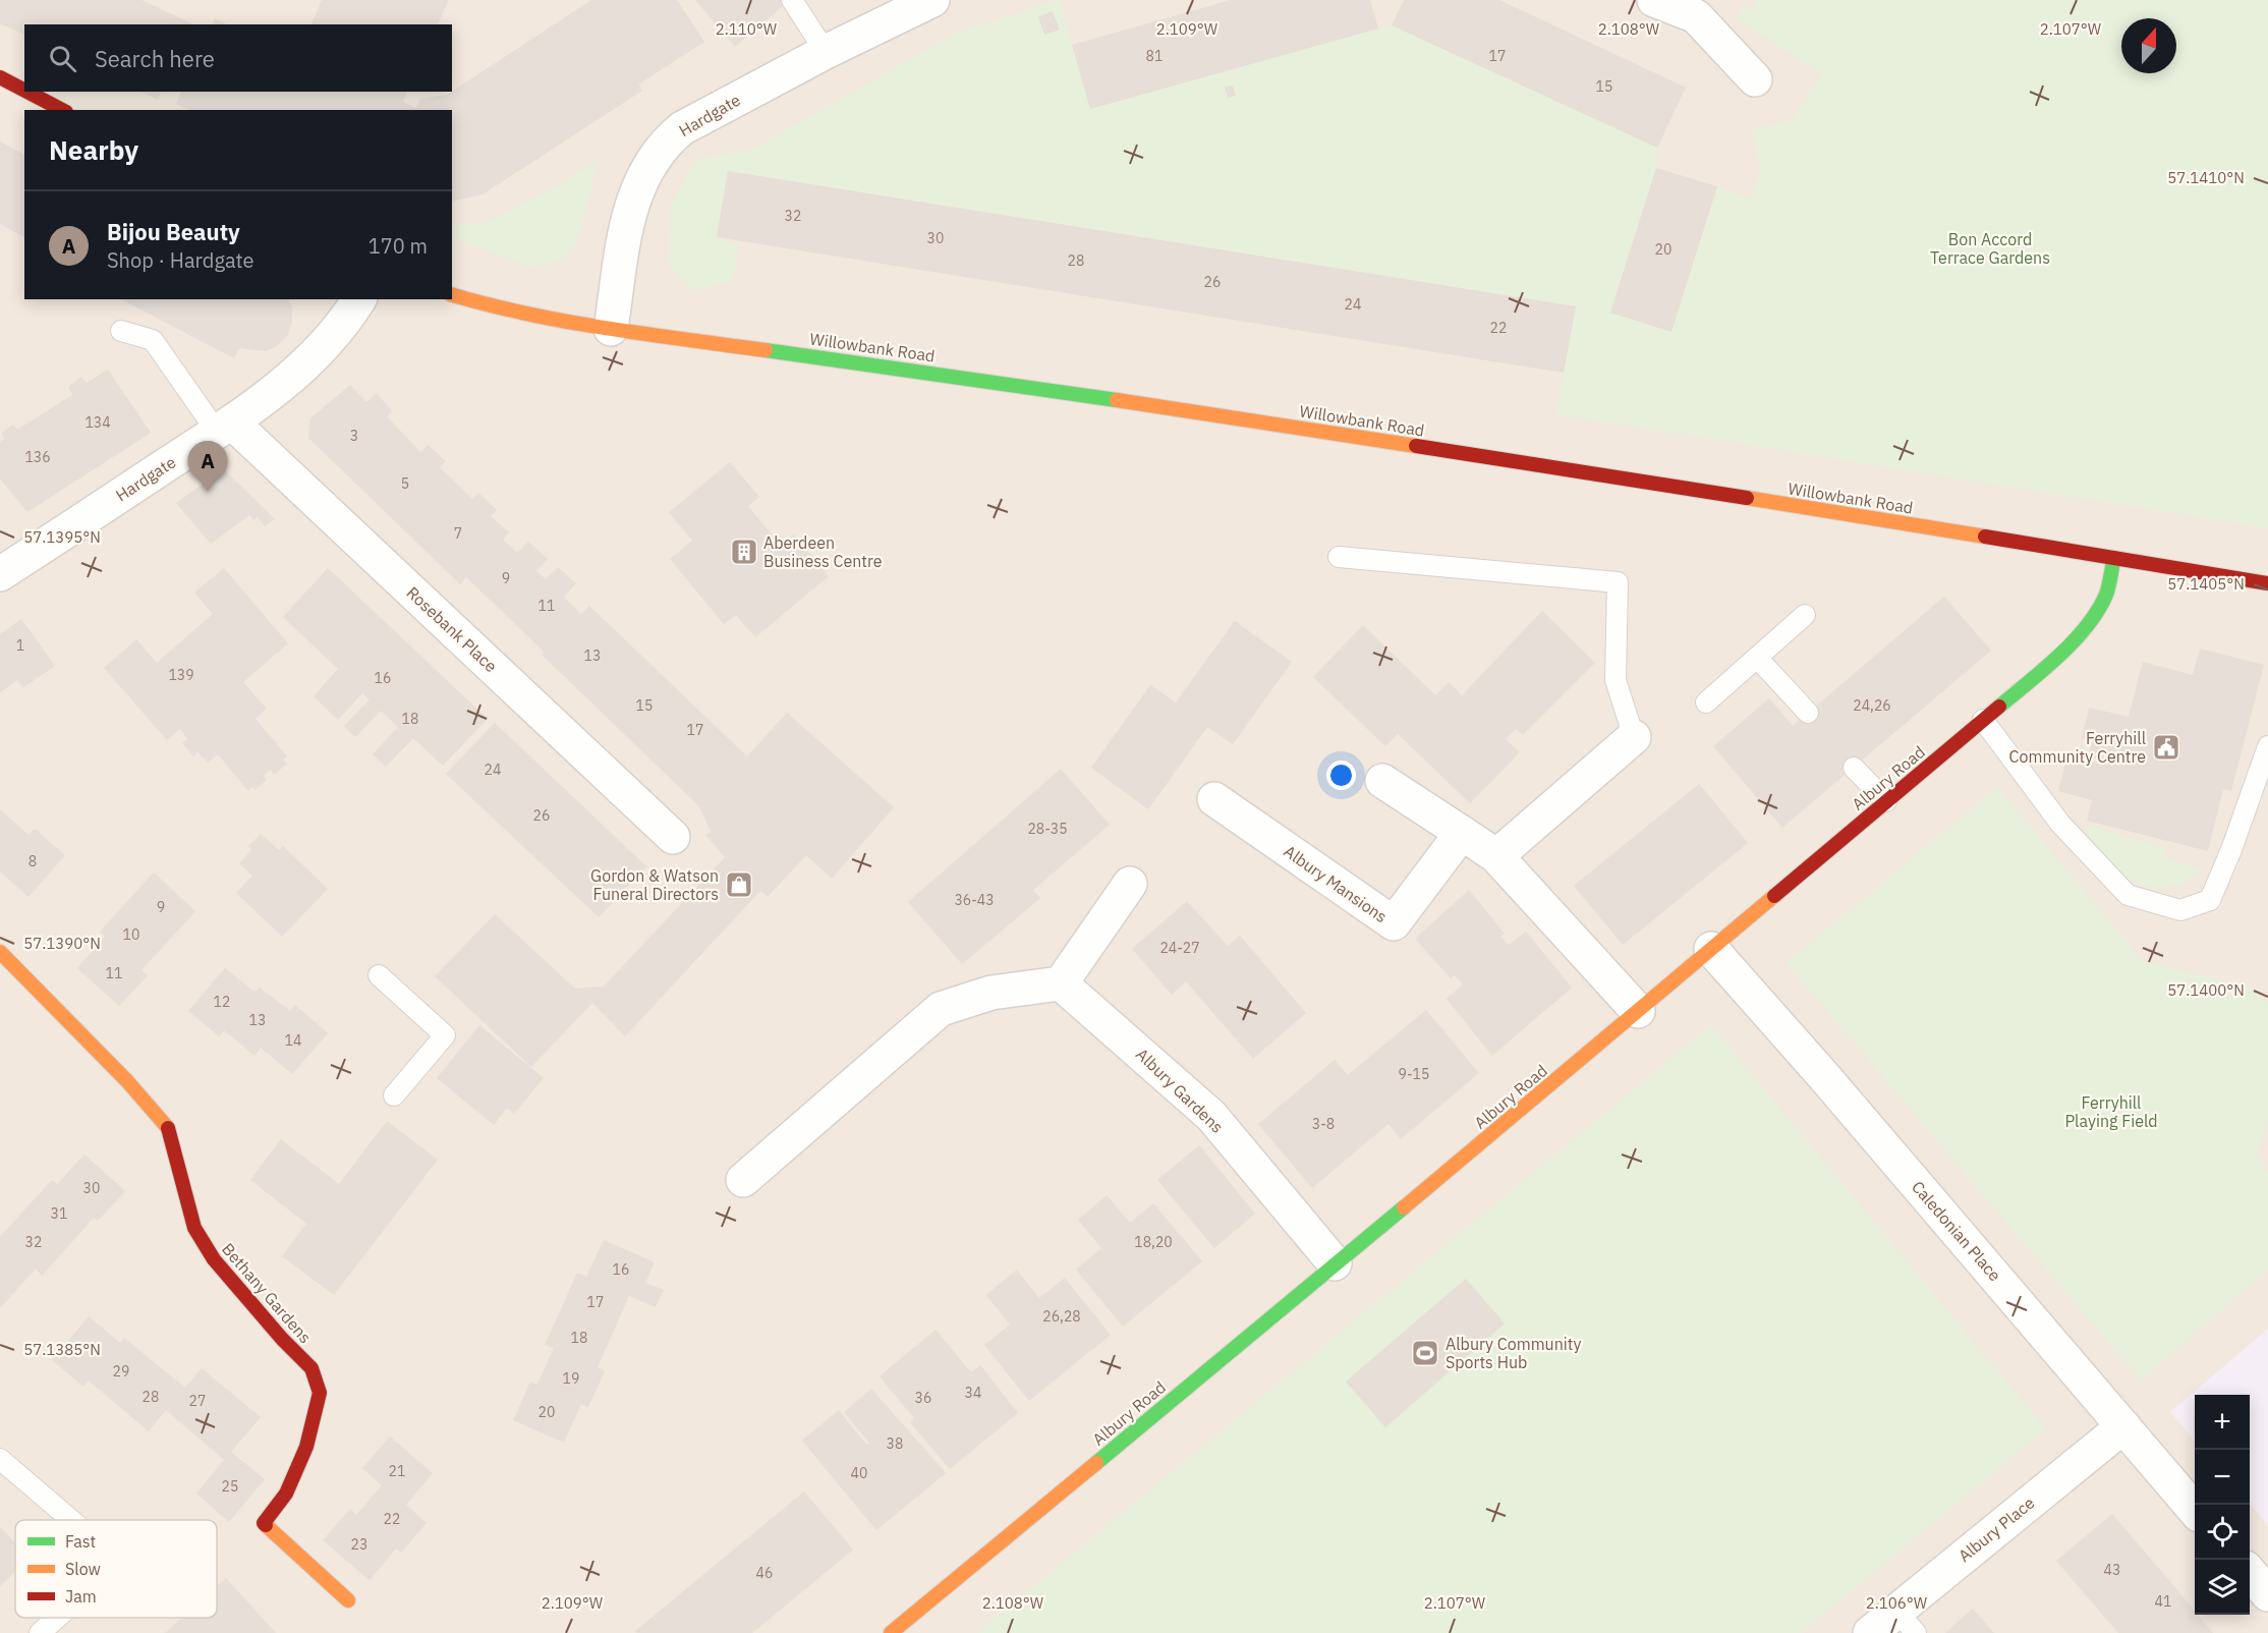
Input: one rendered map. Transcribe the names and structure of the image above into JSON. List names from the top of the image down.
{
  "streets": {
    "street": [
      "Hardgate",
      "Willowbank Road",
      "Rosebank Place",
      "Albury Road",
      "Albury Mansions",
      "Albury Gardens",
      "Caledonian Place",
      "Bethany Gardens",
      "Albury Place"
    ]
  },
  "crossings": [
    ["Hardgate", "Willowbank Road"],
    ["Hardgate", "Rosebank Place"],
    ["Willowbank Road", "Albury Road"],
    ["Albury Road", "Albury Gardens"],
    ["Albury Road", "Caledonian Place"],
    ["Caledonian Place", "Albury Place"]
  ],
  "parks": ["Bon Accord Terrace Gardens", "Ferryhill Playing Field"],
  "places": {
    "building": ["Aberdeen Business Centre"],
    "public building": ["Ferryhill Community Centre"],
    "shop": ["Gordon & Watson Funeral Directors"],
    "sports": ["Albury Community Sports Hub"]
  },
  "house_numbers": [
    "81",
    "17",
    "15",
    "32",
    "30",
    "20",
    "28",
    "26",
    "24",
    "22",
    "134",
    "3",
    "136",
    "5",
    "7",
    "9",
    "11",
    "1",
    "13",
    "139",
    "16",
    "15",
    "24,26",
    "18",
    "17",
    "24",
    "26",
    "28-35",
    "8",
    "36-43",
    "9",
    "10",
    "24-27",
    "11",
    "12",
    "13",
    "14",
    "9-15",
    "3-8",
    "30",
    "31",
    "32",
    "18,20",
    "16",
    "17",
    "26,28",
    "18",
    "29",
    "19",
    "34",
    "28",
    "36",
    "27",
    "20",
    "38",
    "21",
    "40",
    "25",
    "22",
    "23",
    "43",
    "46",
    "41"
  ],
  "legend": ["Fast", "Slow", "Jam"],
  "north": "top",
  "page": {
    "search": "Search here",
    "heading": "Nearby",
    "list": [
      {
        "mark": "A",
        "name": "Bijou Beauty",
        "note": "Shop · Hardgate",
        "value": "170 m"
      }
    ],
    "pins": "A",
    "map_buttons": ["+", "−"]
  },
  "coordinates": [
    "2.110°W",
    "2.109°W",
    "2.108°W",
    "2.107°W",
    "57.1410°N",
    "57.1395°N",
    "57.1405°N",
    "57.1390°N",
    "57.1400°N",
    "57.1385°N",
    "2.106°W"
  ]
}
